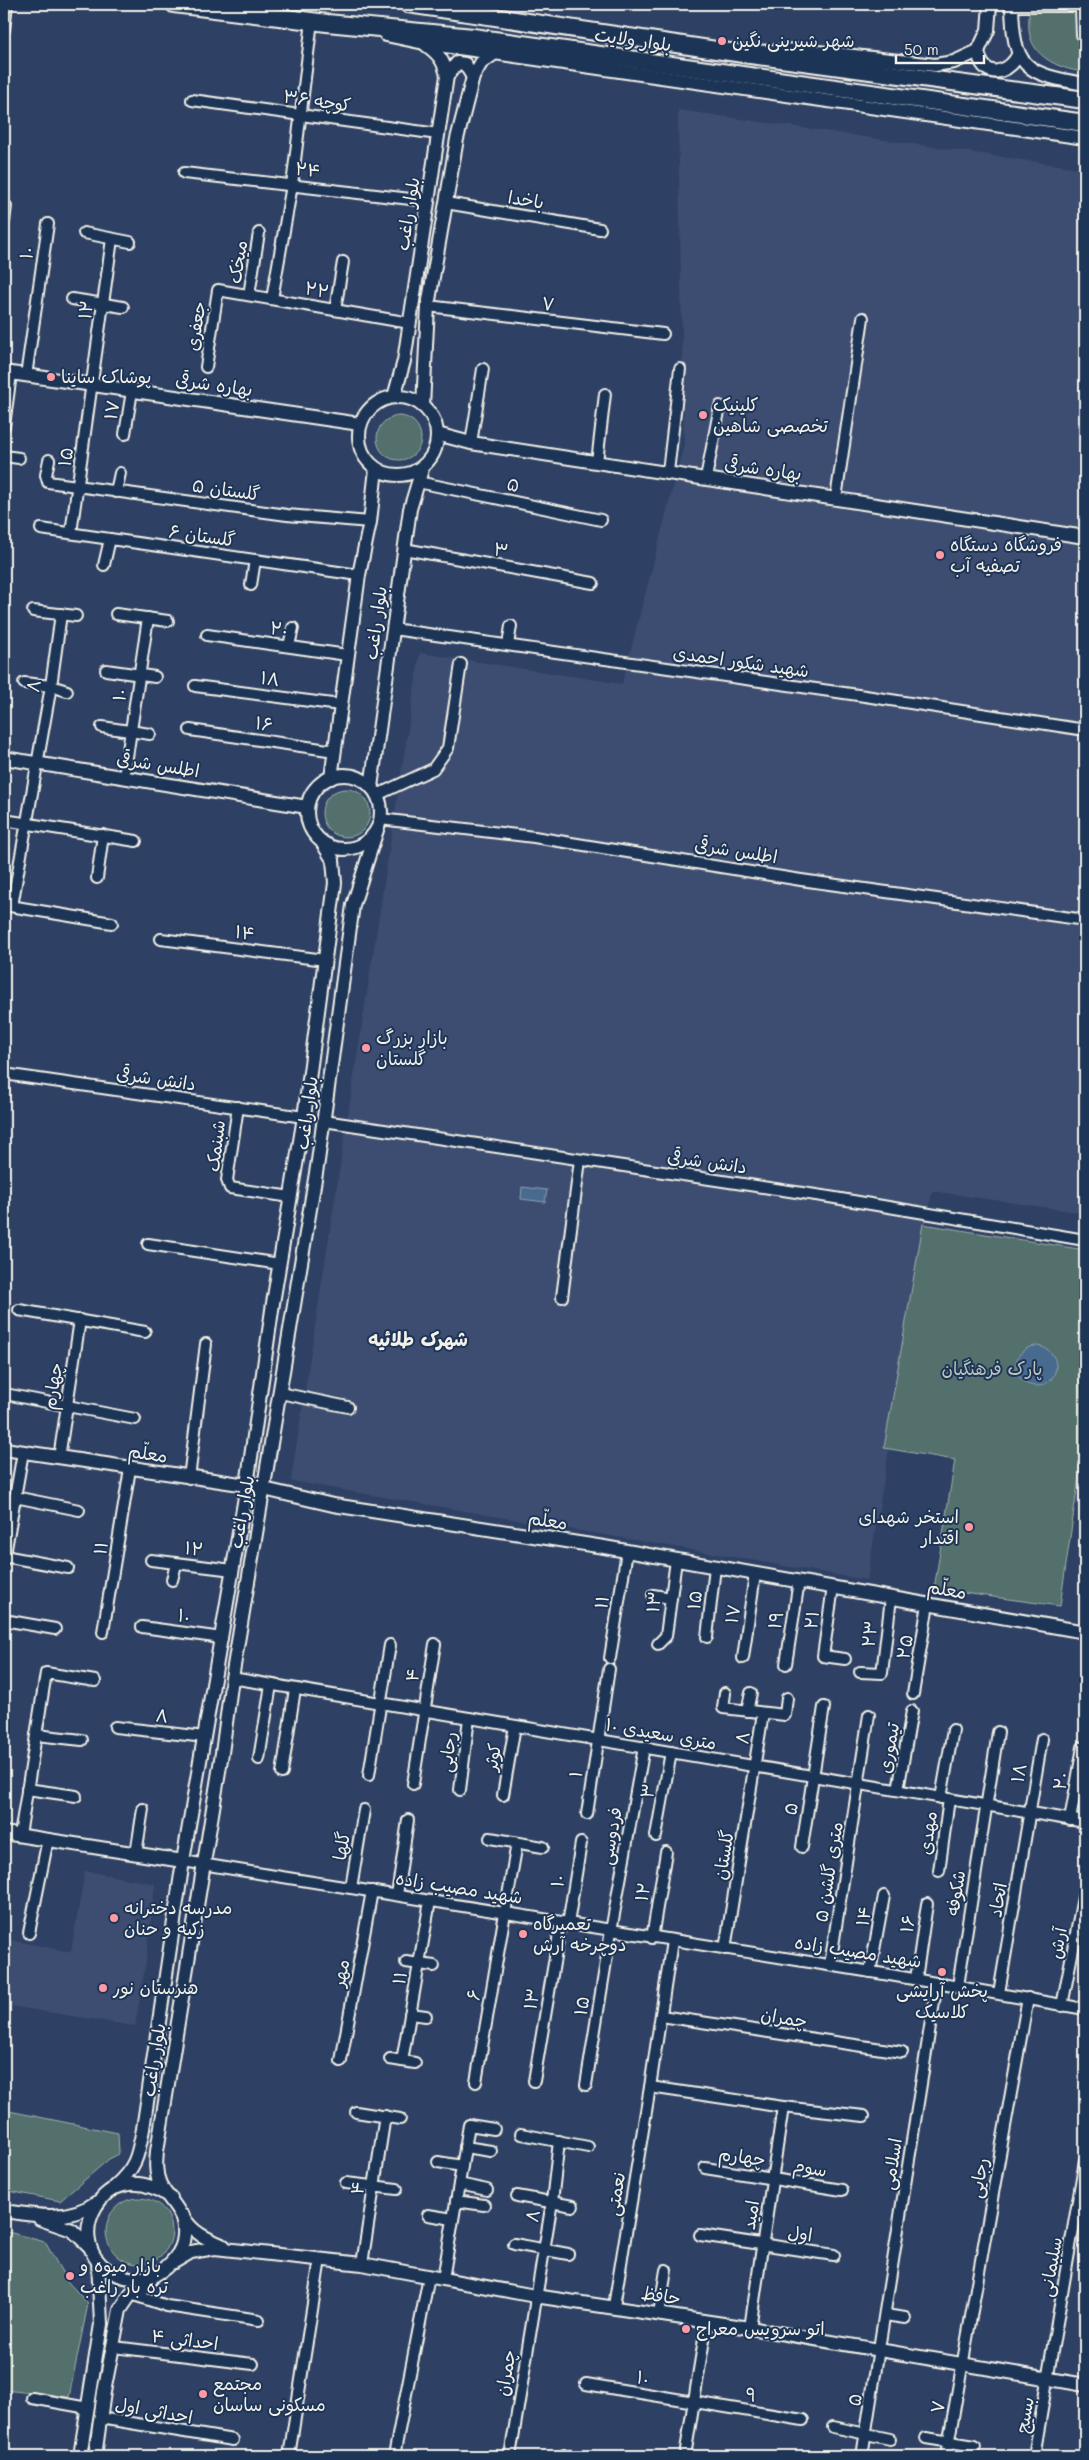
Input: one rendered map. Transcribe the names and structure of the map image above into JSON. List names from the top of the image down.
{
  "streets": {
    "main road": ["بلوار ولایت"],
    "street": [
      "کوچه ۳۶",
      "۲۴",
      "باخدا",
      "بلوار راغب",
      "۱۰",
      "میخک",
      "۲۲",
      "۷",
      "۱۲",
      "جعفری",
      "بهاره شرقی",
      "۱۷",
      "۱۵",
      "۵",
      "گلستان ۵",
      "گلستان ۶",
      "۳",
      "۲۰",
      "شهید شکور احمدی",
      "۱۸",
      "۸",
      "۱۶",
      "اطلس شرقی",
      "۱۴",
      "دانش شرقی",
      "شبنمک",
      "چهارم",
      "معلّم",
      "۱۱",
      "۱۳",
      "۱۹",
      "۲۱",
      "۲۳",
      "۲۵",
      "۴",
      "۱۰ متری سعیدی",
      "تیموری",
      "رجایی",
      "کوثر",
      "۱",
      "مهدی",
      "فردوسی",
      "گلها",
      "گلستان",
      "۵ متری گلشن",
      "شهید مصیب زاده",
      "شکوفه",
      "اتحاد",
      "آرش",
      "مهر",
      "۶",
      "چمران",
      "اسلامی",
      "سوم",
      "نعمتی",
      "امید",
      "اول",
      "سلیمانی",
      "حافظ",
      "احداثی ۴",
      "۹",
      "احداثی اول",
      "بسیج"
    ]
  },
  "crossings": [
    ["کوچه ۳۶", "بلوار راغب"],
    ["۲۴", "بلوار راغب"],
    ["باخدا", "بلوار راغب"],
    ["بلوار راغب", "۱۰"],
    ["بلوار راغب", "۲۲"],
    ["بلوار راغب", "۷"],
    ["بلوار راغب", "۱۲"],
    ["بلوار راغب", "بهاره شرقی"],
    ["بلوار راغب", "۵"],
    ["بلوار راغب", "گلستان ۵"],
    ["بلوار راغب", "گلستان ۶"],
    ["بلوار راغب", "۳"],
    ["بلوار راغب", "۲۰"],
    ["بلوار راغب", "شهید شکور احمدی"],
    ["بلوار راغب", "۱۸"],
    ["بلوار راغب", "۸"],
    ["بلوار راغب", "۱۶"],
    ["بلوار راغب", "اطلس شرقی"],
    ["بلوار راغب", "۱۴"],
    ["بلوار راغب", "دانش شرقی"],
    ["بلوار راغب", "شبنمک"],
    ["بلوار راغب", "معلّم"],
    ["بلوار راغب", "۱۰ متری سعیدی"],
    ["بلوار راغب", "شهید مصیب زاده"],
    ["بلوار راغب", "حافظ"],
    ["۱۰", "بهاره شرقی"],
    ["۱۰", "اطلس شرقی"],
    ["۱۰", "۱۳"],
    ["۱۰", "شهید مصیب زاده"],
    ["۱۰", "۹"],
    ["میخک", "۲۲"],
    ["۲۲", "جعفری"],
    ["۷", "رجایی"],
    ["۷", "حافظ"],
    ["۱۲", "بهاره شرقی"],
    ["۱۲", "۱۵"],
    ["۱۲", "شهید مصیب زاده"],
    ["بهاره شرقی", "۱۷"],
    ["بهاره شرقی", "۱۵"],
    ["۱۷", "معلّم"],
    ["۱۵", "گلستان ۵"],
    ["۱۵", "گلستان ۶"],
    ["۱۵", "معلّم"],
    ["۱۵", "فردوسی"],
    ["۱۵", "شهید مصیب زاده"],
    ["۵", "۱۰ متری سعیدی"],
    ["۵", "اسلامی"],
    ["۵", "حافظ"],
    ["۳", "۱۰ متری سعیدی"],
    ["۲۰", "۱۰ متری سعیدی"],
    ["۱۸", "۱۰ متری سعیدی"],
    ["۱۸", "اتحاد"],
    ["۸", "اطلس شرقی"],
    ["۸", "۱۰ متری سعیدی"],
    ["۸", "گلستان"],
    ["۸", "چمران"],
    ["۸", "حافظ"],
    ["۱۶", "شهید مصیب زاده"],
    ["۱۴", "شهید مصیب زاده"],
    ["دانش شرقی", "شبنمک"],
    ["چهارم", "معلّم"],
    ["چهارم", "سوم"],
    ["چهارم", "امید"],
    ["معلّم", "۱۱"],
    ["معلّم", "۱۳"],
    ["معلّم", "۱۹"],
    ["معلّم", "۲۱"],
    ["معلّم", "۲۳"],
    ["معلّم", "۲۵"],
    ["۱۱", "شهید مصیب زاده"],
    ["۱۳", "شهید مصیب زاده"],
    ["۴", "۱۰ متری سعیدی"],
    ["۴", "حافظ"],
    ["۱۰ متری سعیدی", "تیموری"],
    ["۱۰ متری سعیدی", "رجایی"],
    ["۱۰ متری سعیدی", "کوثر"],
    ["۱۰ متری سعیدی", "۱"],
    ["۱۰ متری سعیدی", "مهدی"],
    ["۱۰ متری سعیدی", "فردوسی"],
    ["۱۰ متری سعیدی", "گلستان"],
    ["۱۰ متری سعیدی", "۵ متری گلشن"],
    ["۱۰ متری سعیدی", "شکوفه"],
    ["۱۰ متری سعیدی", "اتحاد"],
    ["رجایی", "شهید مصیب زاده"],
    ["رجایی", "حافظ"],
    ["فردوسی", "شهید مصیب زاده"],
    ["گلها", "شهید مصیب زاده"],
    ["گلستان", "شهید مصیب زاده"],
    ["۵ متری گلشن", "شهید مصیب زاده"],
    ["شهید مصیب زاده", "شکوفه"],
    ["شهید مصیب زاده", "اتحاد"],
    ["شهید مصیب زاده", "آرش"],
    ["شهید مصیب زاده", "مهر"],
    ["شهید مصیب زاده", "۶"],
    ["شهید مصیب زاده", "اسلامی"],
    ["شهید مصیب زاده", "نعمتی"],
    ["چمران", "نعمتی"],
    ["چمران", "حافظ"],
    ["اسلامی", "حافظ"],
    ["سوم", "امید"],
    ["نعمتی", "حافظ"],
    ["امید", "اول"],
    ["امید", "حافظ"],
    ["سلیمانی", "حافظ"],
    ["سلیمانی", "بسیج"],
    ["حافظ", "بسیج"]
  ],
  "districts": ["شهرک طلائیه"],
  "parks": ["پارک فرهنگیان"],
  "places": [
    "شهر شیرینی نگین",
    "پوشاک ساینا",
    "کلینیک تخصصی شاهین",
    "فروشگاه دستگاه تصفیه آب",
    "بازار بزرگ گلستان",
    "استخر شهدای اقتدار",
    "مدرسه دخترانه زکیه و حنان",
    "تعمیرگاه دوچرخه آرش",
    "پخش آرایشی کلاسیک",
    "هنرستان نور",
    "بازار میوه و تره بار راغب",
    "اتو سرویس معراج",
    "مجتمع مسکونی ساسان"
  ],
  "scale_bar": "50 m"
}
